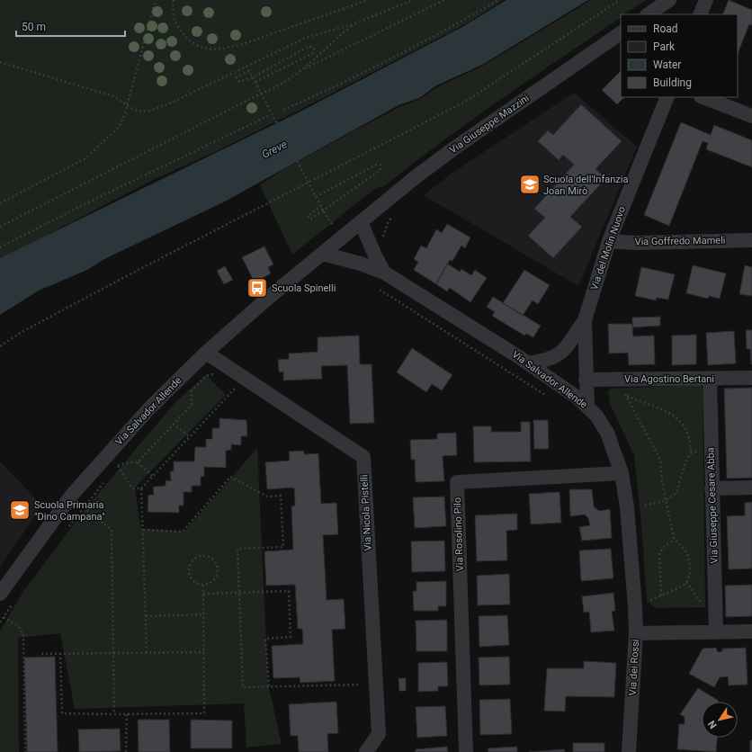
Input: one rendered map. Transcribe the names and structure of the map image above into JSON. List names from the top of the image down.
{
  "streets": {
    "street": [
      "Via Giuseppe Mazzini",
      "Via Goffredo Mameli",
      "Via del Molin Nuovo",
      "Via Agostino Bertani",
      "Via Salvador Allende",
      "Via Giuseppe Cesare Abba",
      "Via Nicola Pistelli",
      "Via Rosolino Pilo",
      "Via dei Rossi"
    ]
  },
  "crossings": [
    ["Via Giuseppe Mazzini", "Via Salvador Allende"],
    ["Via Goffredo Mameli", "Via del Molin Nuovo"],
    ["Via del Molin Nuovo", "Via Agostino Bertani"],
    ["Via del Molin Nuovo", "Via Salvador Allende"],
    ["Via Agostino Bertani", "Via Giuseppe Cesare Abba"],
    ["Via Salvador Allende", "Via Nicola Pistelli"],
    ["Via Salvador Allende", "Via Rosolino Pilo"],
    ["Via Salvador Allende", "Via dei Rossi"],
    ["Via Giuseppe Cesare Abba", "Via dei Rossi"]
  ],
  "water": ["Greve"],
  "places": {
    "school or university": ["Scuola dell'Infanzia Joan Mirò", "Scuola Primaria \"Dino Campana\""],
    "bus stop": ["Scuola Spinelli"]
  },
  "legend": [
    "Road",
    "Park",
    "Water",
    "Building"
  ],
  "scale_bar": "50 m",
  "north": "bottom left"
}
